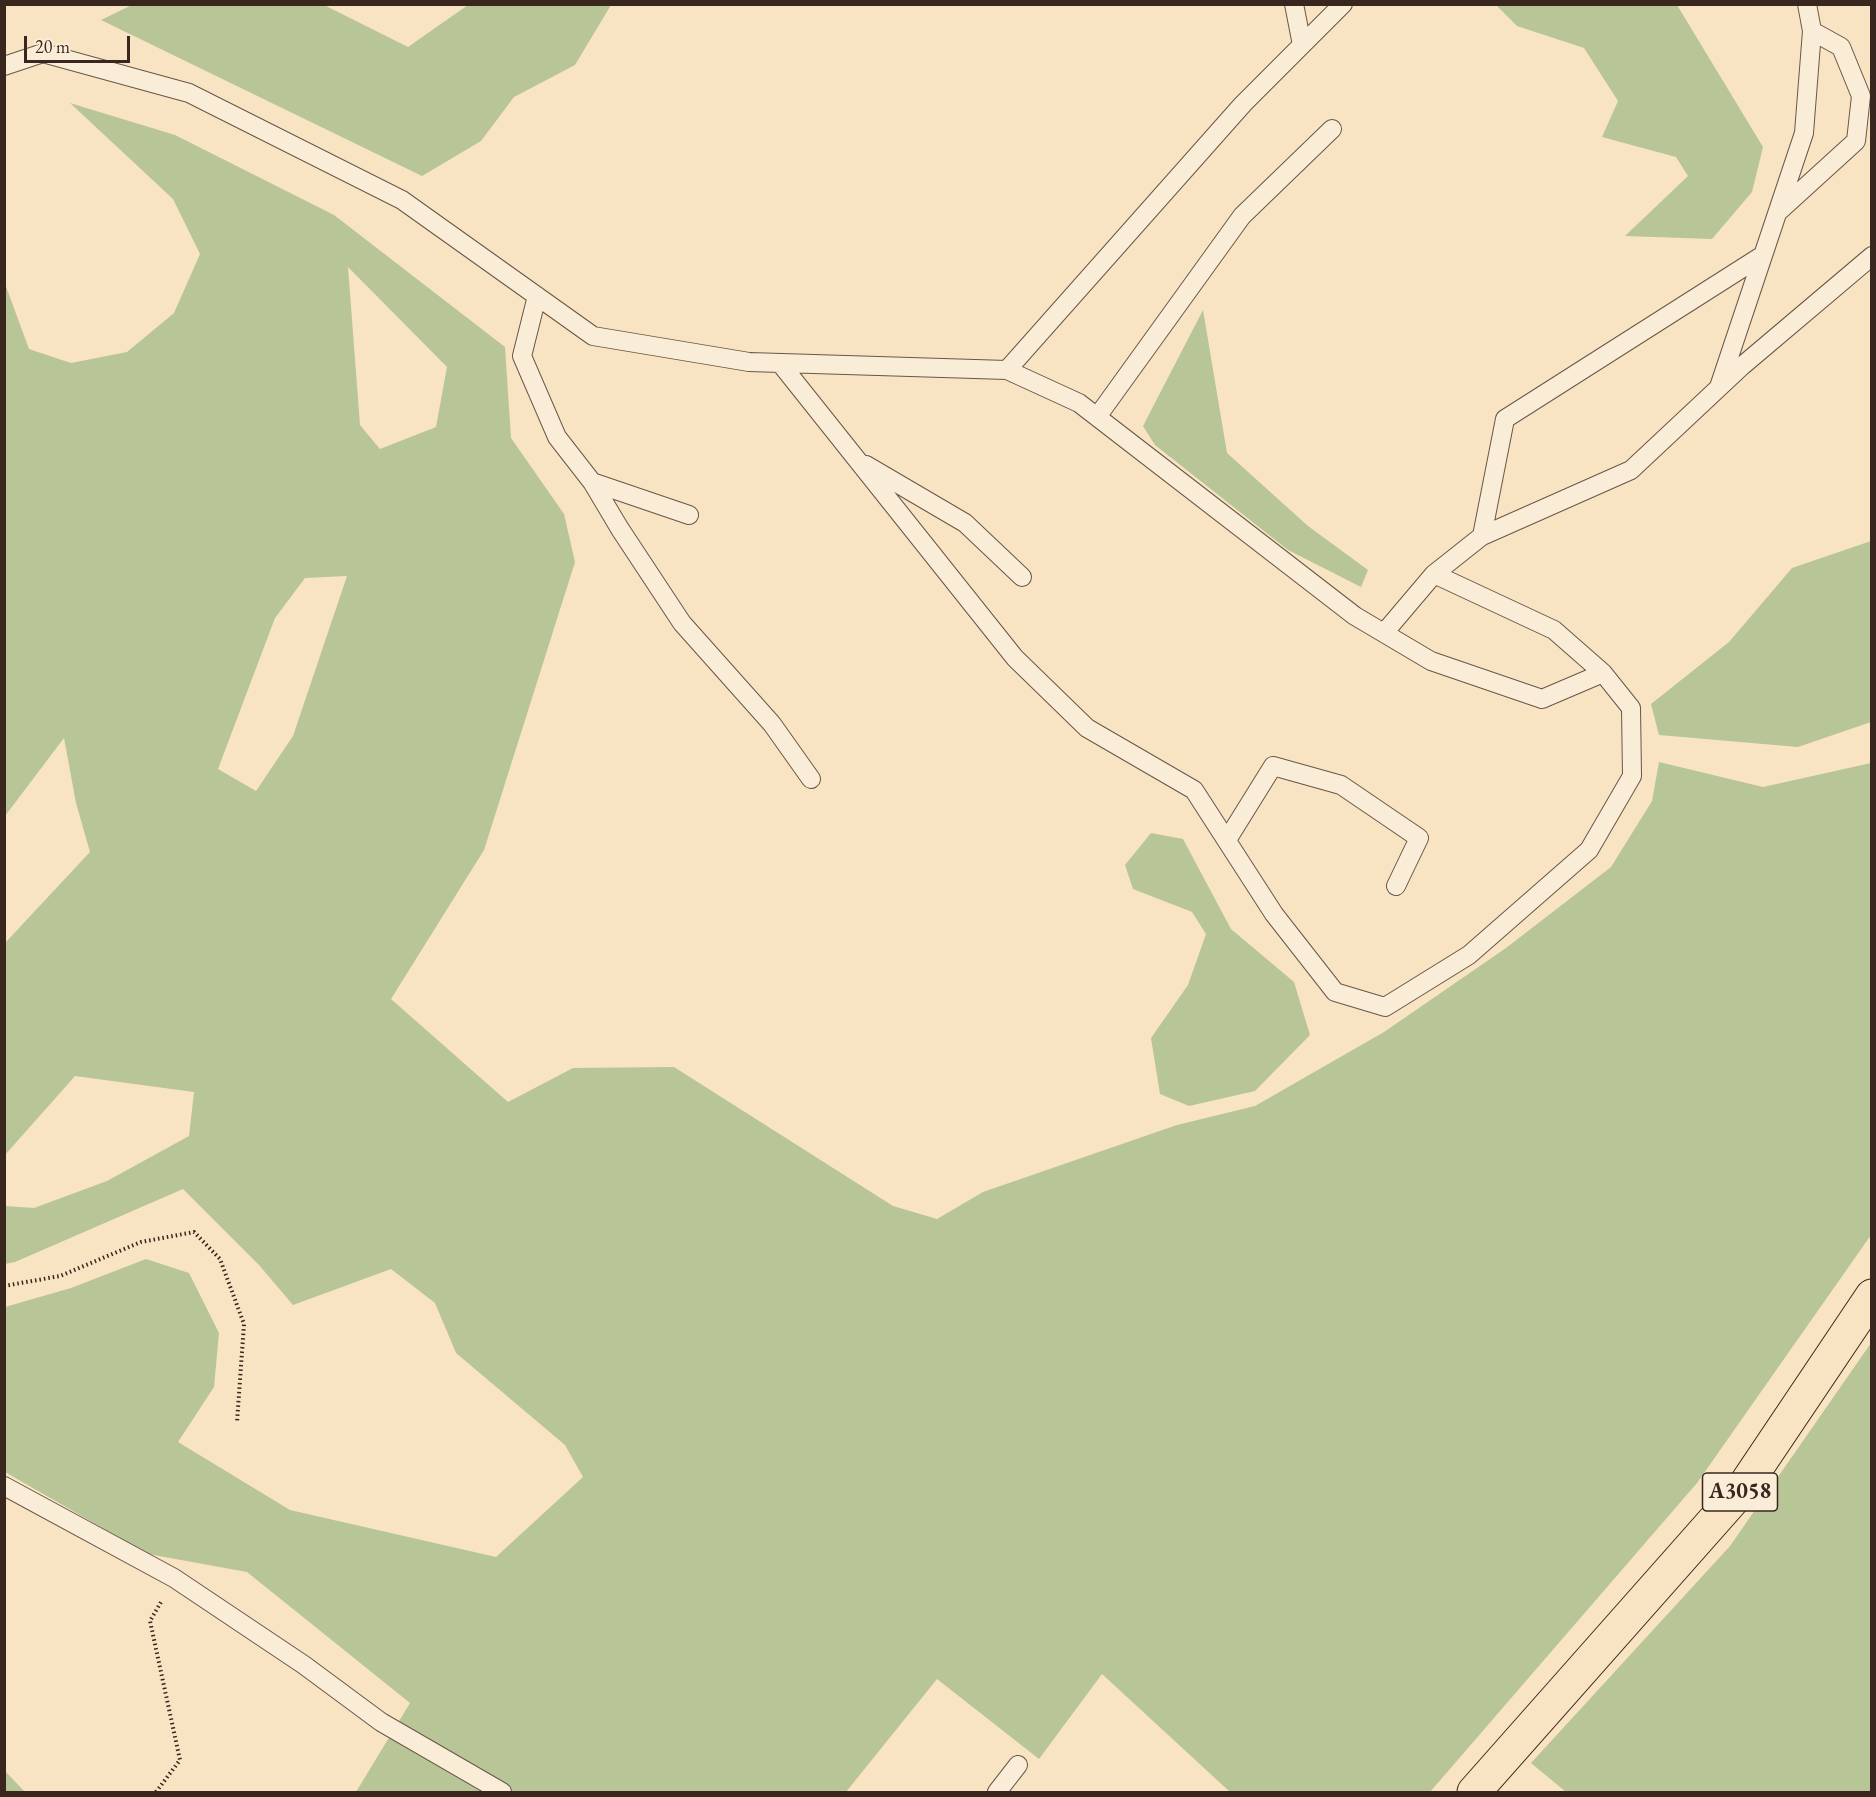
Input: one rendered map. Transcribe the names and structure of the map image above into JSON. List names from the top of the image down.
{
  "streets": {
    "main road": ["A3058"]
  },
  "scale_bar": "20 m"
}
